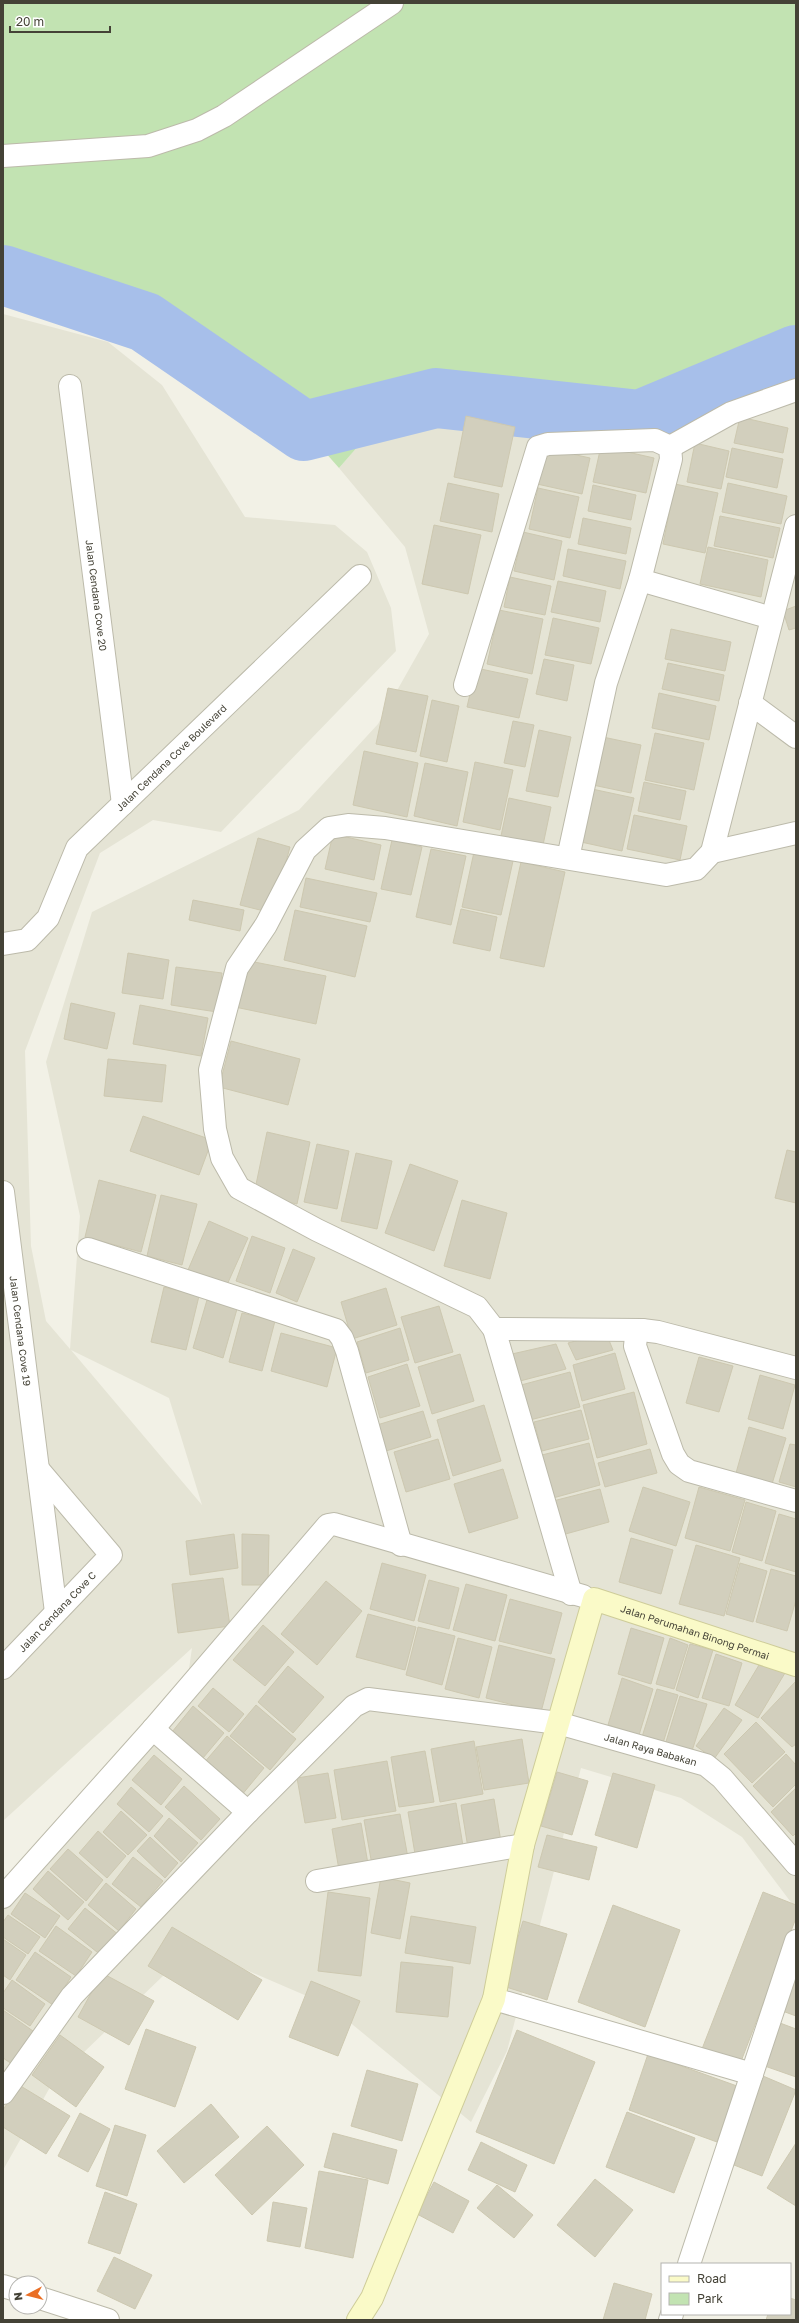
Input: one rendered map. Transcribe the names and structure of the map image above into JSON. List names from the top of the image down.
{
  "streets": {
    "street": [
      "Jalan Cendana Cove 20",
      "Jalan Cendana Cove Boulevard",
      "Jalan Cendana Cove 19",
      "Jalan Cendana Cove C",
      "Jalan Perumahan Binong Permai",
      "Jalan Raya Babakan"
    ]
  },
  "crossings": [
    ["Jalan Cendana Cove 20", "Jalan Cendana Cove Boulevard"],
    ["Jalan Cendana Cove 19", "Jalan Cendana Cove C"]
  ],
  "legend": ["Road", "Park"],
  "scale_bar": "20 m",
  "north": "left"
}
